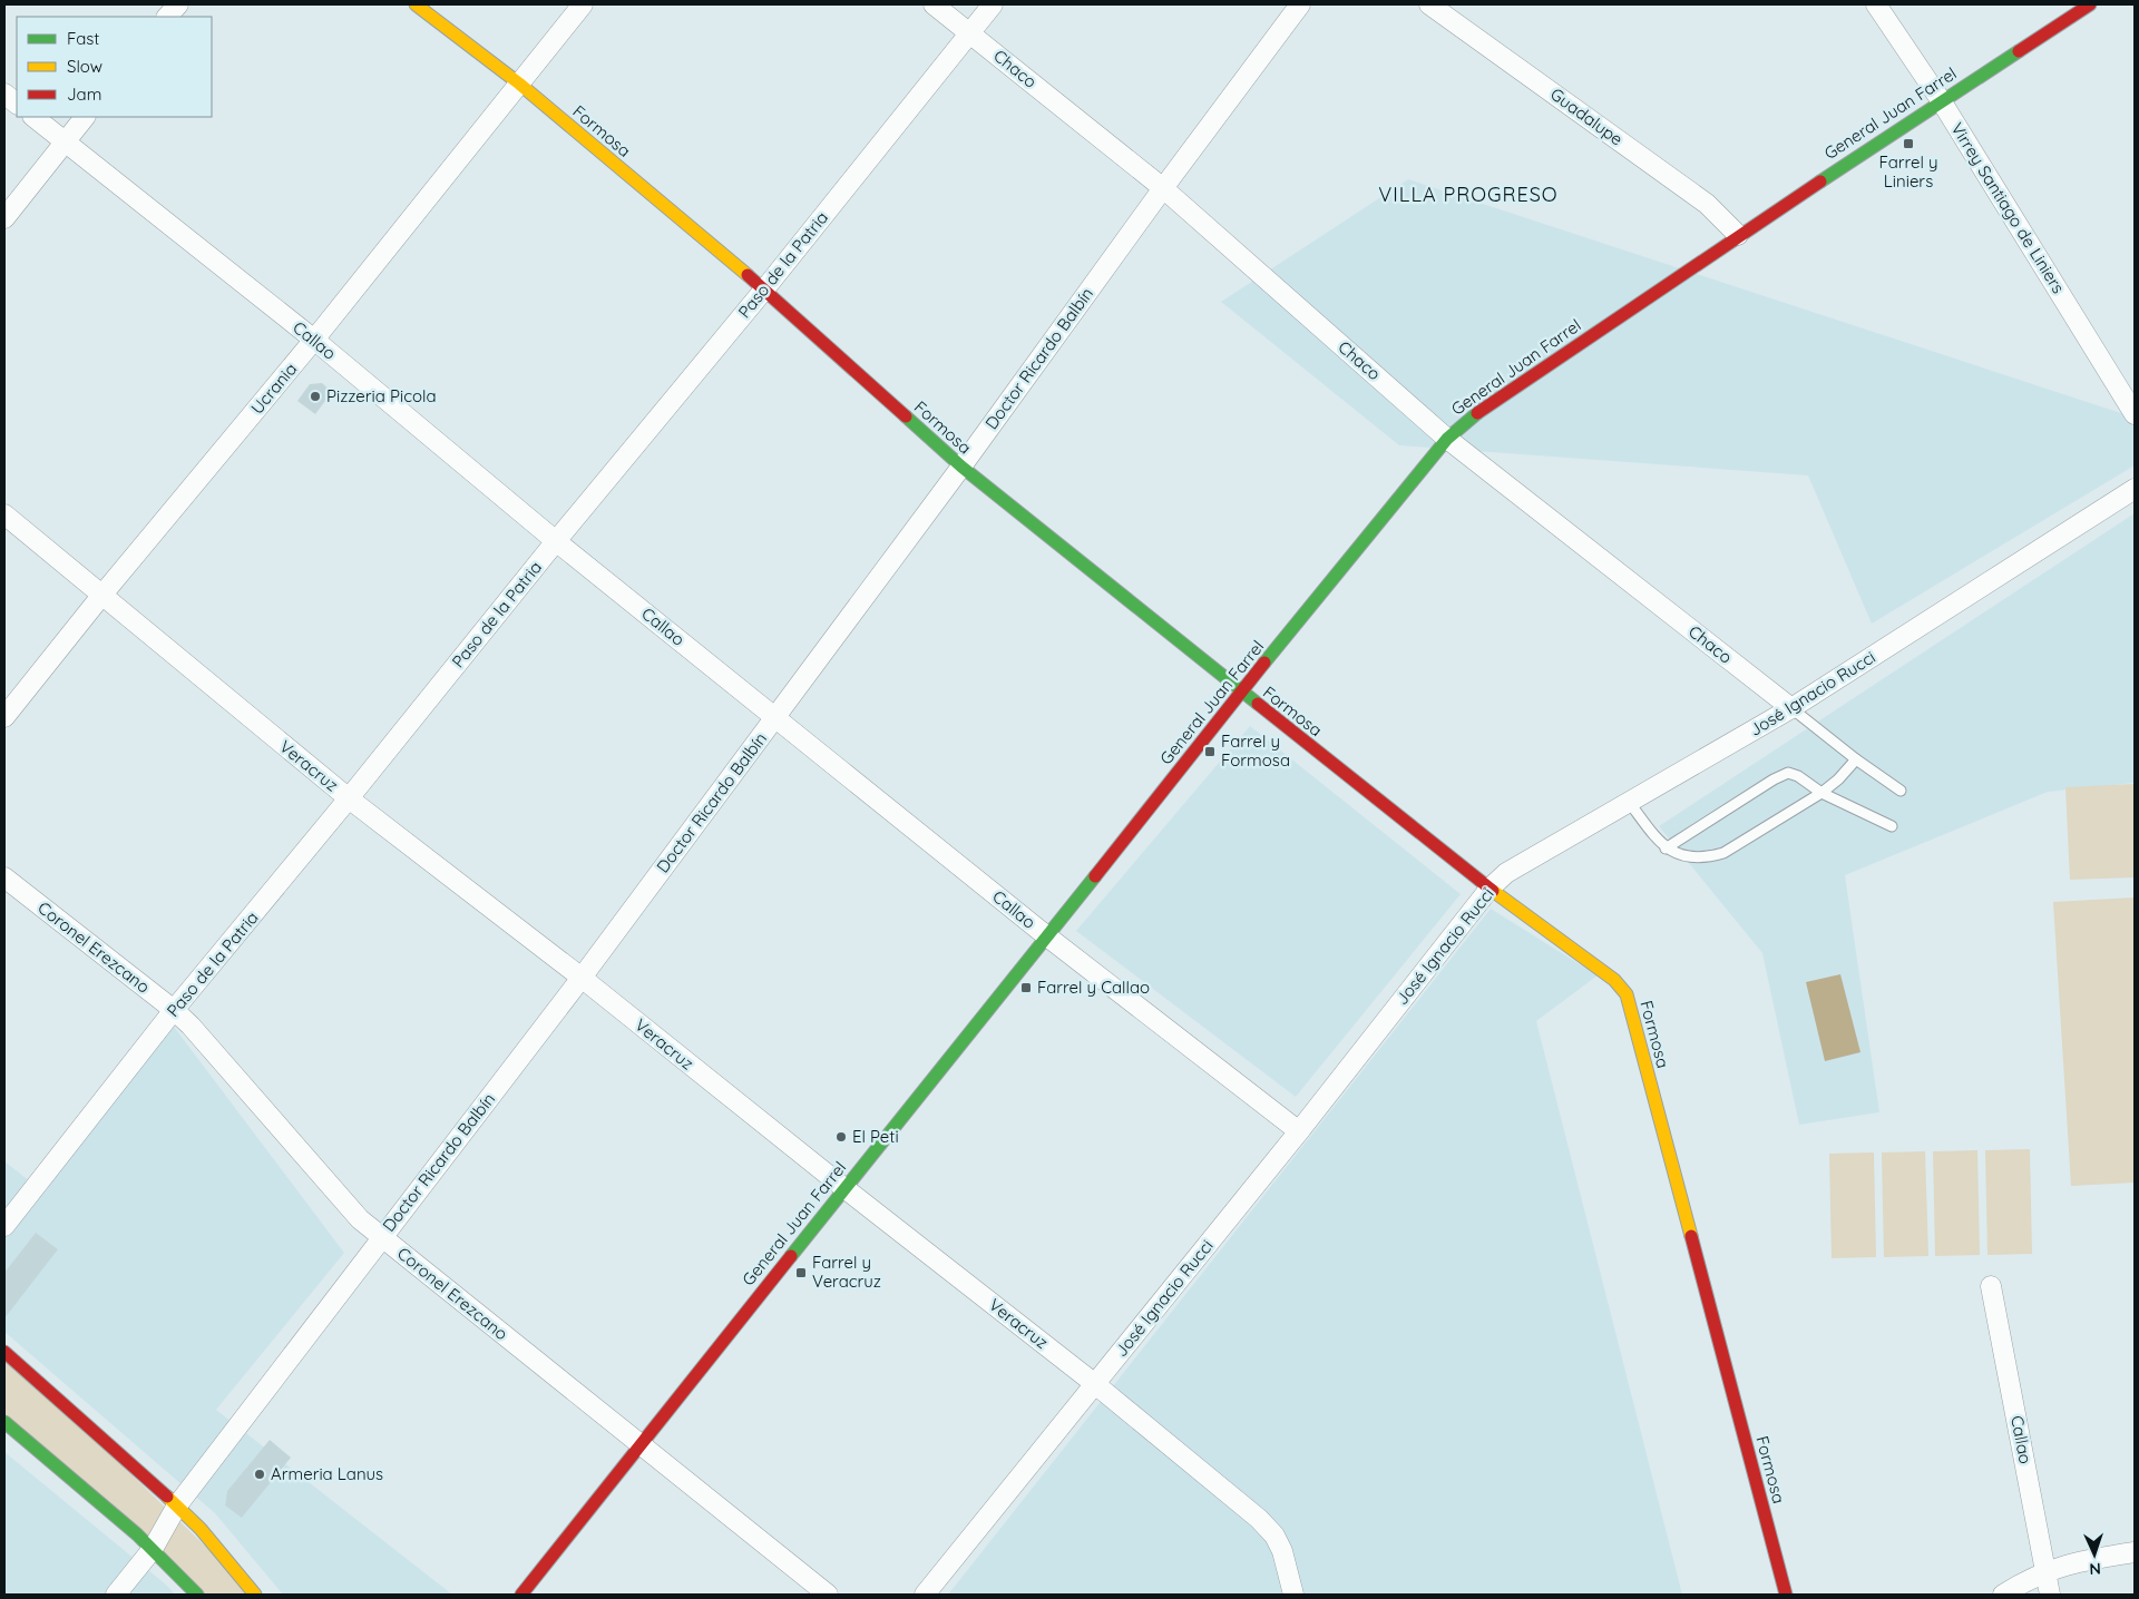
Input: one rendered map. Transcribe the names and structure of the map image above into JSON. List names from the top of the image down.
{
  "streets": {
    "street": [
      "Chaco",
      "General Juan Farrel",
      "Guadalupe",
      "Formosa",
      "Virrey Santiago de Liniers",
      "Paso de la Patria",
      "Callao",
      "Doctor Ricardo Balbín",
      "Ucrania",
      "José Ignacio Rucci",
      "Veracruz",
      "Coronel Erezcano"
    ]
  },
  "crossings": [
    ["Chaco", "General Juan Farrel"],
    ["Chaco", "Paso de la Patria"],
    ["Chaco", "Doctor Ricardo Balbín"],
    ["Chaco", "José Ignacio Rucci"],
    ["General Juan Farrel", "Guadalupe"],
    ["General Juan Farrel", "Formosa"],
    ["General Juan Farrel", "Virrey Santiago de Liniers"],
    ["General Juan Farrel", "Callao"],
    ["General Juan Farrel", "Veracruz"],
    ["General Juan Farrel", "Coronel Erezcano"],
    ["Formosa", "Paso de la Patria"],
    ["Formosa", "Doctor Ricardo Balbín"],
    ["Formosa", "Ucrania"],
    ["Formosa", "José Ignacio Rucci"],
    ["Paso de la Patria", "Callao"],
    ["Paso de la Patria", "Veracruz"],
    ["Paso de la Patria", "Coronel Erezcano"],
    ["Callao", "Doctor Ricardo Balbín"],
    ["Callao", "Ucrania"],
    ["Callao", "José Ignacio Rucci"],
    ["Doctor Ricardo Balbín", "Veracruz"],
    ["Doctor Ricardo Balbín", "Coronel Erezcano"],
    ["Ucrania", "Veracruz"],
    ["José Ignacio Rucci", "Veracruz"]
  ],
  "districts": ["VILLA PROGRESO"],
  "places": {
    "transit": [
      "Farrel y Liniers",
      "Farrel y Formosa",
      "Farrel y Callao",
      "Farrel y Veracruz"
    ],
    "other": ["Pizzeria Picola", "El Peti", "Armeria Lanus"]
  },
  "legend": ["Fast", "Slow", "Jam"],
  "north": "bottom"
}
